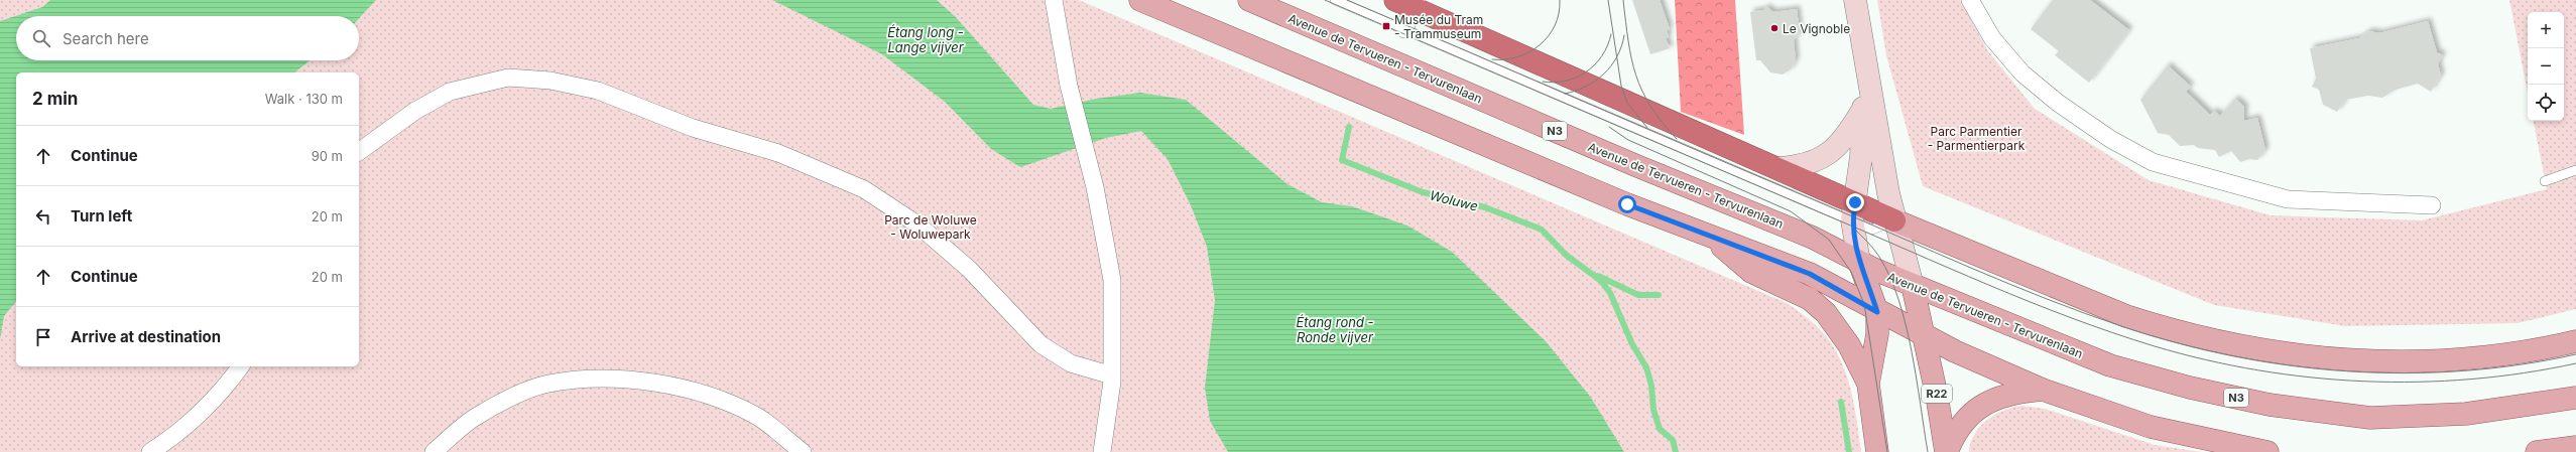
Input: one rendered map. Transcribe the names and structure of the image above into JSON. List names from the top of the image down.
{
  "streets": {
    "main road": ["Avenue de Tervueren - Tervurenlaan", "N3", "R22"]
  },
  "crossings": [
    ["Avenue de Tervueren - Tervurenlaan", "R22"]
  ],
  "water": ["Étang long - Lange vijver", "Woluwe", "Étang rond - Ronde vijver"],
  "parks": ["Parc Parmentier - Parmentierpark", "Parc de Woluwe - Woluwepark"],
  "places": {
    "transit": ["Musée du Tram - Trammuseum"],
    "other": ["Le Vignoble"]
  },
  "page": {
    "map_buttons": ["+", "−"],
    "search": "Search here",
    "heading": ["2 min", "Walk · 130 m"],
    "list": [
      ["Continue", "90 m"],
      ["Turn left", "20 m"],
      ["Continue", "20 m"],
      "Arrive at destination"
    ]
  }
}
